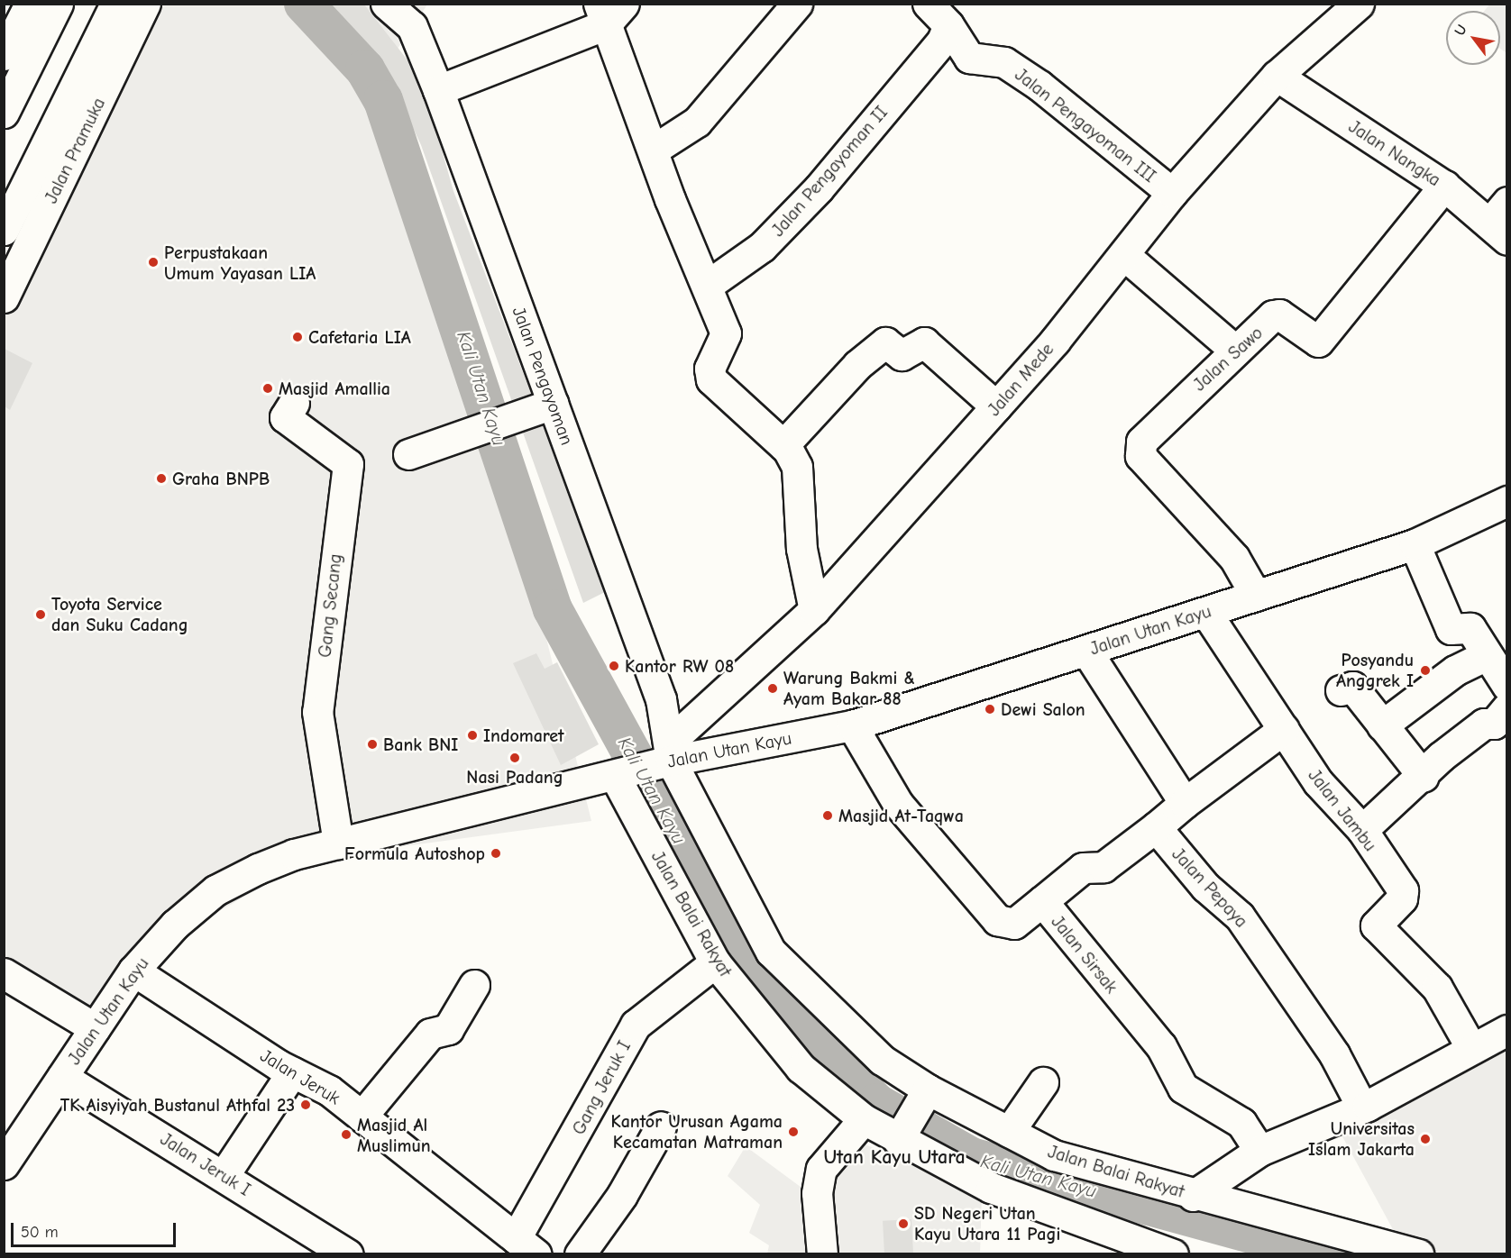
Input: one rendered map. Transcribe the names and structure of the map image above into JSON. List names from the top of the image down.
{
  "streets": {
    "street": [
      "Jalan Pengayoman III",
      "Jalan Pramuka",
      "Jalan Nangka",
      "Jalan Pengayoman II",
      "Jalan Sawo",
      "Jalan Pengayoman",
      "Jalan Mede",
      "Gang Secang",
      "Jalan Utan Kayu",
      "Jalan Jambu",
      "Jalan Pepaya",
      "Jalan Balai Rakyat",
      "Jalan Sirsak",
      "Jalan Jeruk",
      "Gang Jeruk I",
      "Jalan Jeruk I"
    ]
  },
  "crossings": [
    ["Jalan Pengayoman III", "Jalan Pengayoman II"],
    ["Jalan Pengayoman III", "Jalan Mede"],
    ["Jalan Nangka", "Jalan Sawo"],
    ["Jalan Nangka", "Jalan Mede"],
    ["Jalan Sawo", "Jalan Utan Kayu"],
    ["Jalan Pengayoman", "Jalan Mede"],
    ["Jalan Pengayoman", "Jalan Utan Kayu"],
    ["Jalan Pengayoman", "Jalan Balai Rakyat"],
    ["Jalan Mede", "Jalan Utan Kayu"],
    ["Jalan Mede", "Jalan Balai Rakyat"],
    ["Gang Secang", "Jalan Utan Kayu"],
    ["Jalan Utan Kayu", "Jalan Jambu"],
    ["Jalan Utan Kayu", "Jalan Balai Rakyat"],
    ["Jalan Utan Kayu", "Jalan Sirsak"],
    ["Jalan Utan Kayu", "Jalan Jeruk"],
    ["Jalan Utan Kayu", "Jalan Jeruk I"],
    ["Jalan Jambu", "Jalan Balai Rakyat"],
    ["Jalan Pepaya", "Jalan Balai Rakyat"],
    ["Jalan Balai Rakyat", "Jalan Sirsak"],
    ["Jalan Balai Rakyat", "Gang Jeruk I"],
    ["Jalan Jeruk", "Gang Jeruk I"]
  ],
  "districts": ["Utan Kayu Utara"],
  "water": ["Kali Utan Kayu"],
  "places": [
    "Perpustakaan Umum Yayasan LIA",
    "Cafetaria LIA",
    "Masjid Amallia",
    "Graha BNPB",
    "Toyota Service dan Suku Cadang",
    "Kantor RW 08",
    "Posyandu Anggrek I",
    "Warung Bakmi & Ayam Bakar 88",
    "Dewi Salon",
    "Indomaret",
    "Bank BNI",
    "Nasi Padang",
    "Masjid At-Taqwa",
    "Formula Autoshop",
    "TK Aisyiyah Bustanul Athfal 23",
    "Kantor Urusan Agama Kecamatan Matraman",
    "Masjid Al Muslimun",
    "Universitas Islam Jakarta",
    "SD Negeri Utan Kayu Utara 11 Pagi"
  ],
  "scale_bar": "50 m",
  "north": "top left"
}
